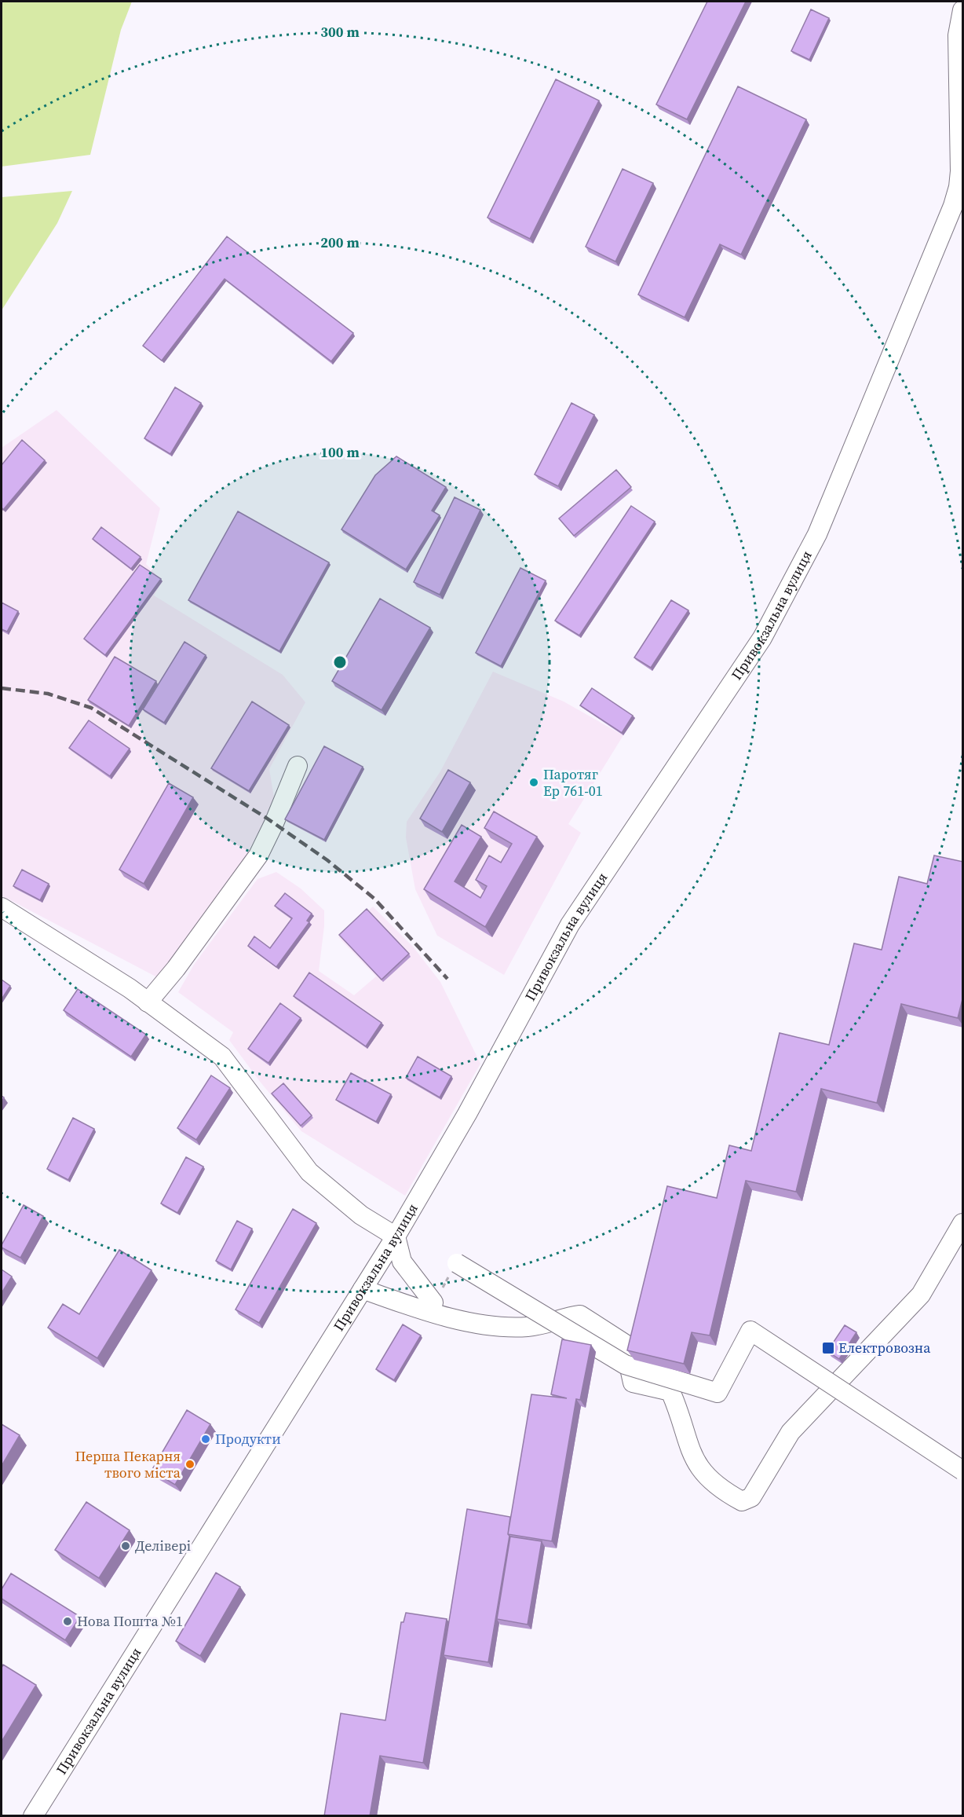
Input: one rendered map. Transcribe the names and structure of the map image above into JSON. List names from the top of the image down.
{
  "streets": {
    "street": ["Привокзальна вулиця"]
  },
  "places": {
    "other": [
      "Паротяг Ер 761-01",
      "Продукти",
      "Перша Пекарня твого мiста",
      "Делівері",
      "Нова Пошта №1"
    ],
    "transit": ["Електровозна"]
  },
  "rings": ["300 m", "200 m", "100 m"]
}
